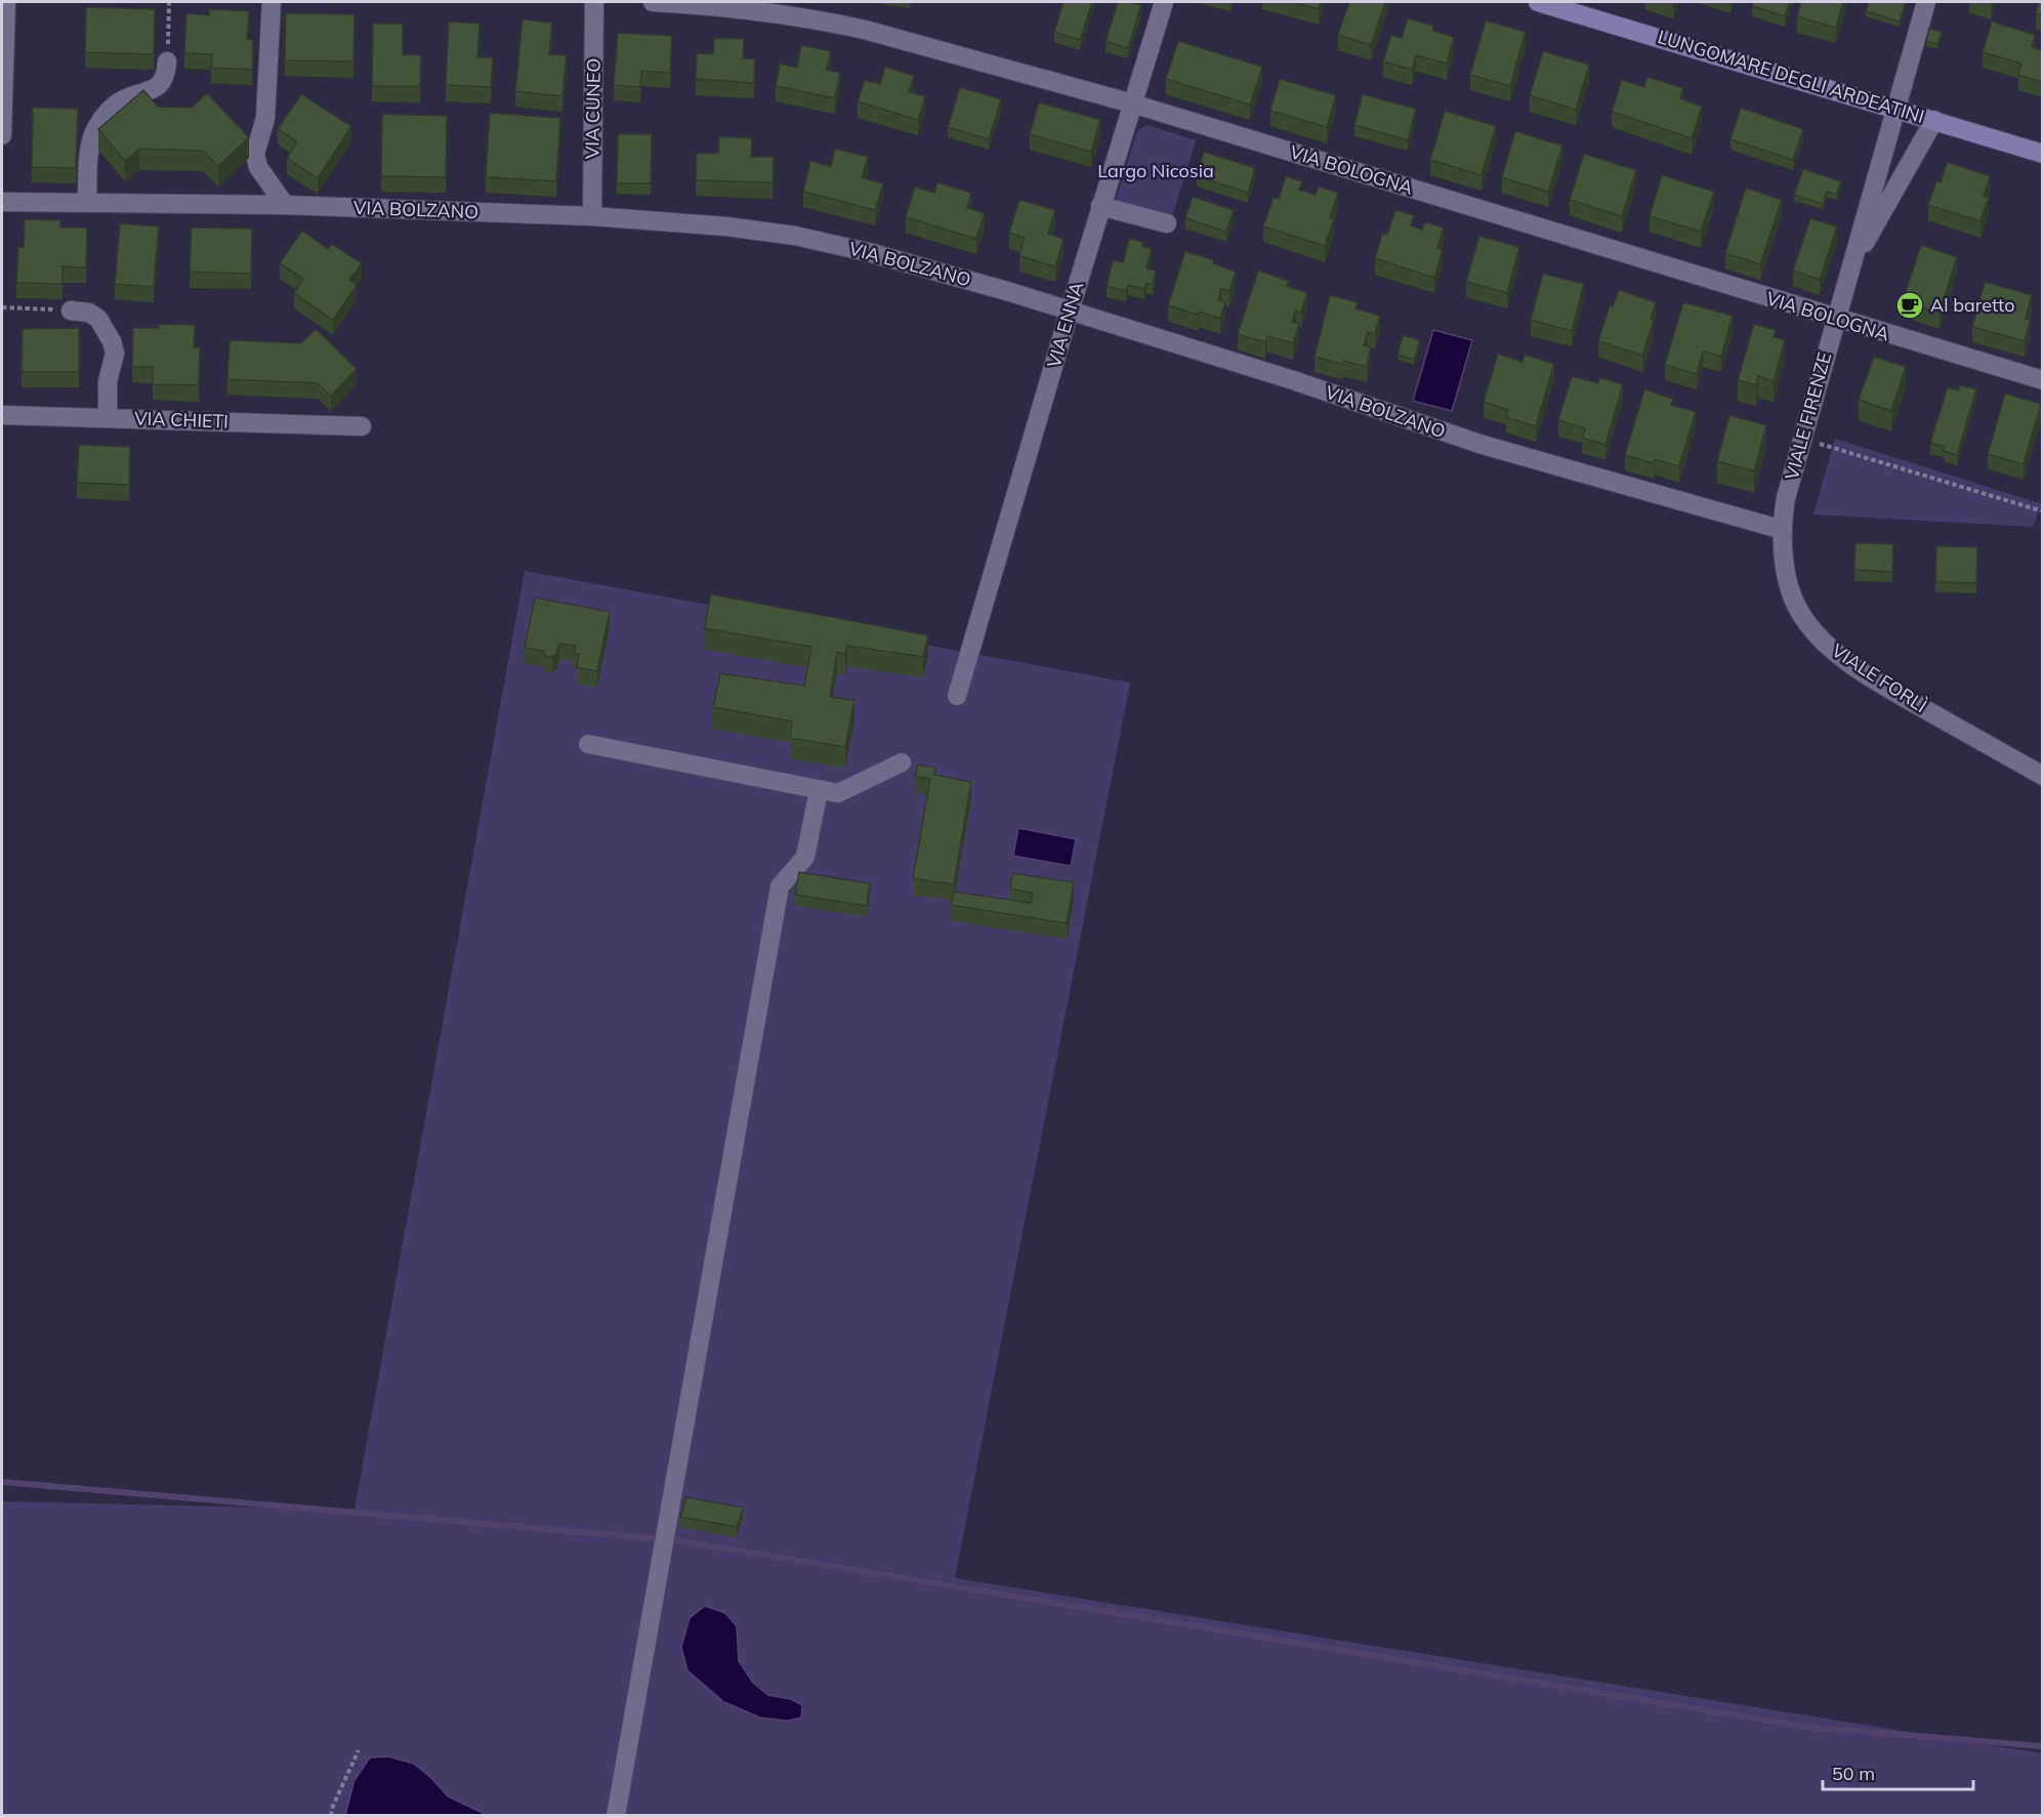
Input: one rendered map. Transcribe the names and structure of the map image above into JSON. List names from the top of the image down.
{
  "streets": {
    "main road": ["LUNGOMARE DEGLI ARDEATINI"],
    "street": [
      "VIA CUNEO",
      "VIA BOLOGNA",
      "VIA BOLZANO",
      "VIA ENNA",
      "VIALE FIRENZE",
      "VIA CHIETI",
      "VIALE FORLÌ"
    ]
  },
  "crossings": [
    ["LUNGOMARE DEGLI ARDEATINI", "VIALE FIRENZE"],
    ["VIA CUNEO", "VIA BOLZANO"],
    ["VIA BOLOGNA", "VIA ENNA"],
    ["VIA BOLOGNA", "VIALE FIRENZE"],
    ["VIA BOLZANO", "VIA ENNA"],
    ["VIA BOLZANO", "VIALE FIRENZE"],
    ["VIA BOLZANO", "VIALE FORLÌ"],
    ["VIALE FIRENZE", "VIALE FORLÌ"]
  ],
  "parks": ["Largo Nicosia"],
  "places": {
    "cafe": ["Al baretto"]
  },
  "scale_bar": "50 m"
}
